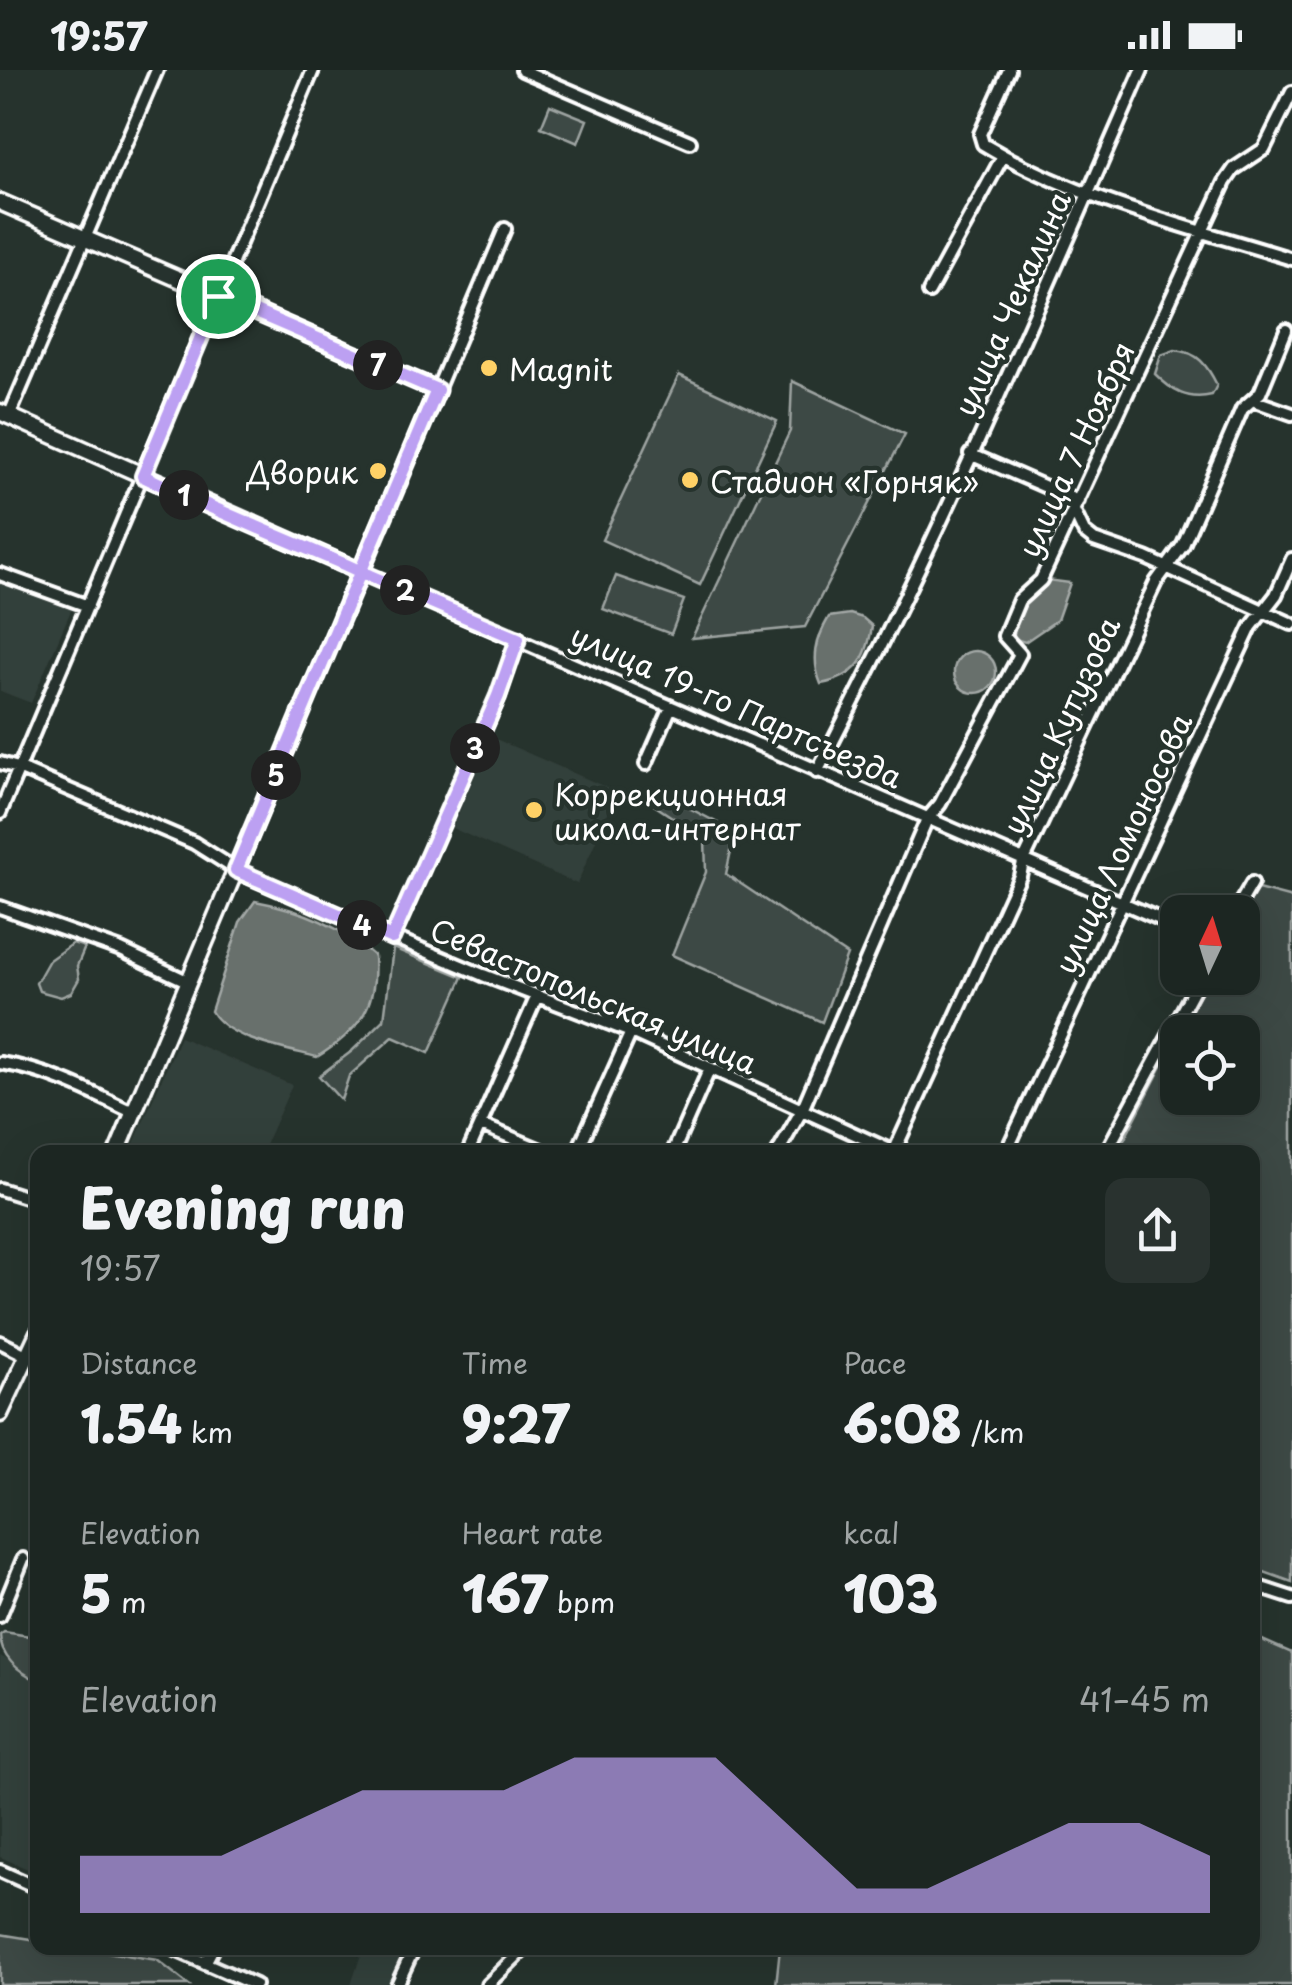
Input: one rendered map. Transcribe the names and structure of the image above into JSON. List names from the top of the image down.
{
  "streets": {
    "street": [
      "улица Чекалина",
      "улица 7 Ноября",
      "улица 19-го Партсъезда",
      "улица Кутузова",
      "улица Ломоносова",
      "Севастопольская улица"
    ]
  },
  "crossings": [
    ["улица Чекалина", "улица 19-го Партсъезда"],
    ["улица 7 Ноября", "улица 19-го Партсъезда"],
    ["улица 7 Ноября", "Севастопольская улица"],
    ["улица 19-го Партсъезда", "улица Кутузова"],
    ["улица 19-го Партсъезда", "улица Ломоносова"]
  ],
  "places": [
    "Magnit",
    "Дворик",
    "Стадион «Горняк»",
    "Коррекционная школа-интернат"
  ],
  "north": "top",
  "page": {
    "status": "19:57",
    "pins": [
      "7",
      "1",
      "2",
      "3",
      "5",
      "4"
    ],
    "heading": ["Evening run", "19:57"],
    "stats": [
      ["Distance", "1.54 km"],
      ["Time", "9:27"],
      ["Pace", "6:08 /km"],
      ["Elevation", "5 m"],
      ["Heart rate", "167 bpm"],
      ["kcal", "103"]
    ],
    "chart": ["Elevation", "41–45 m"]
  }
}
